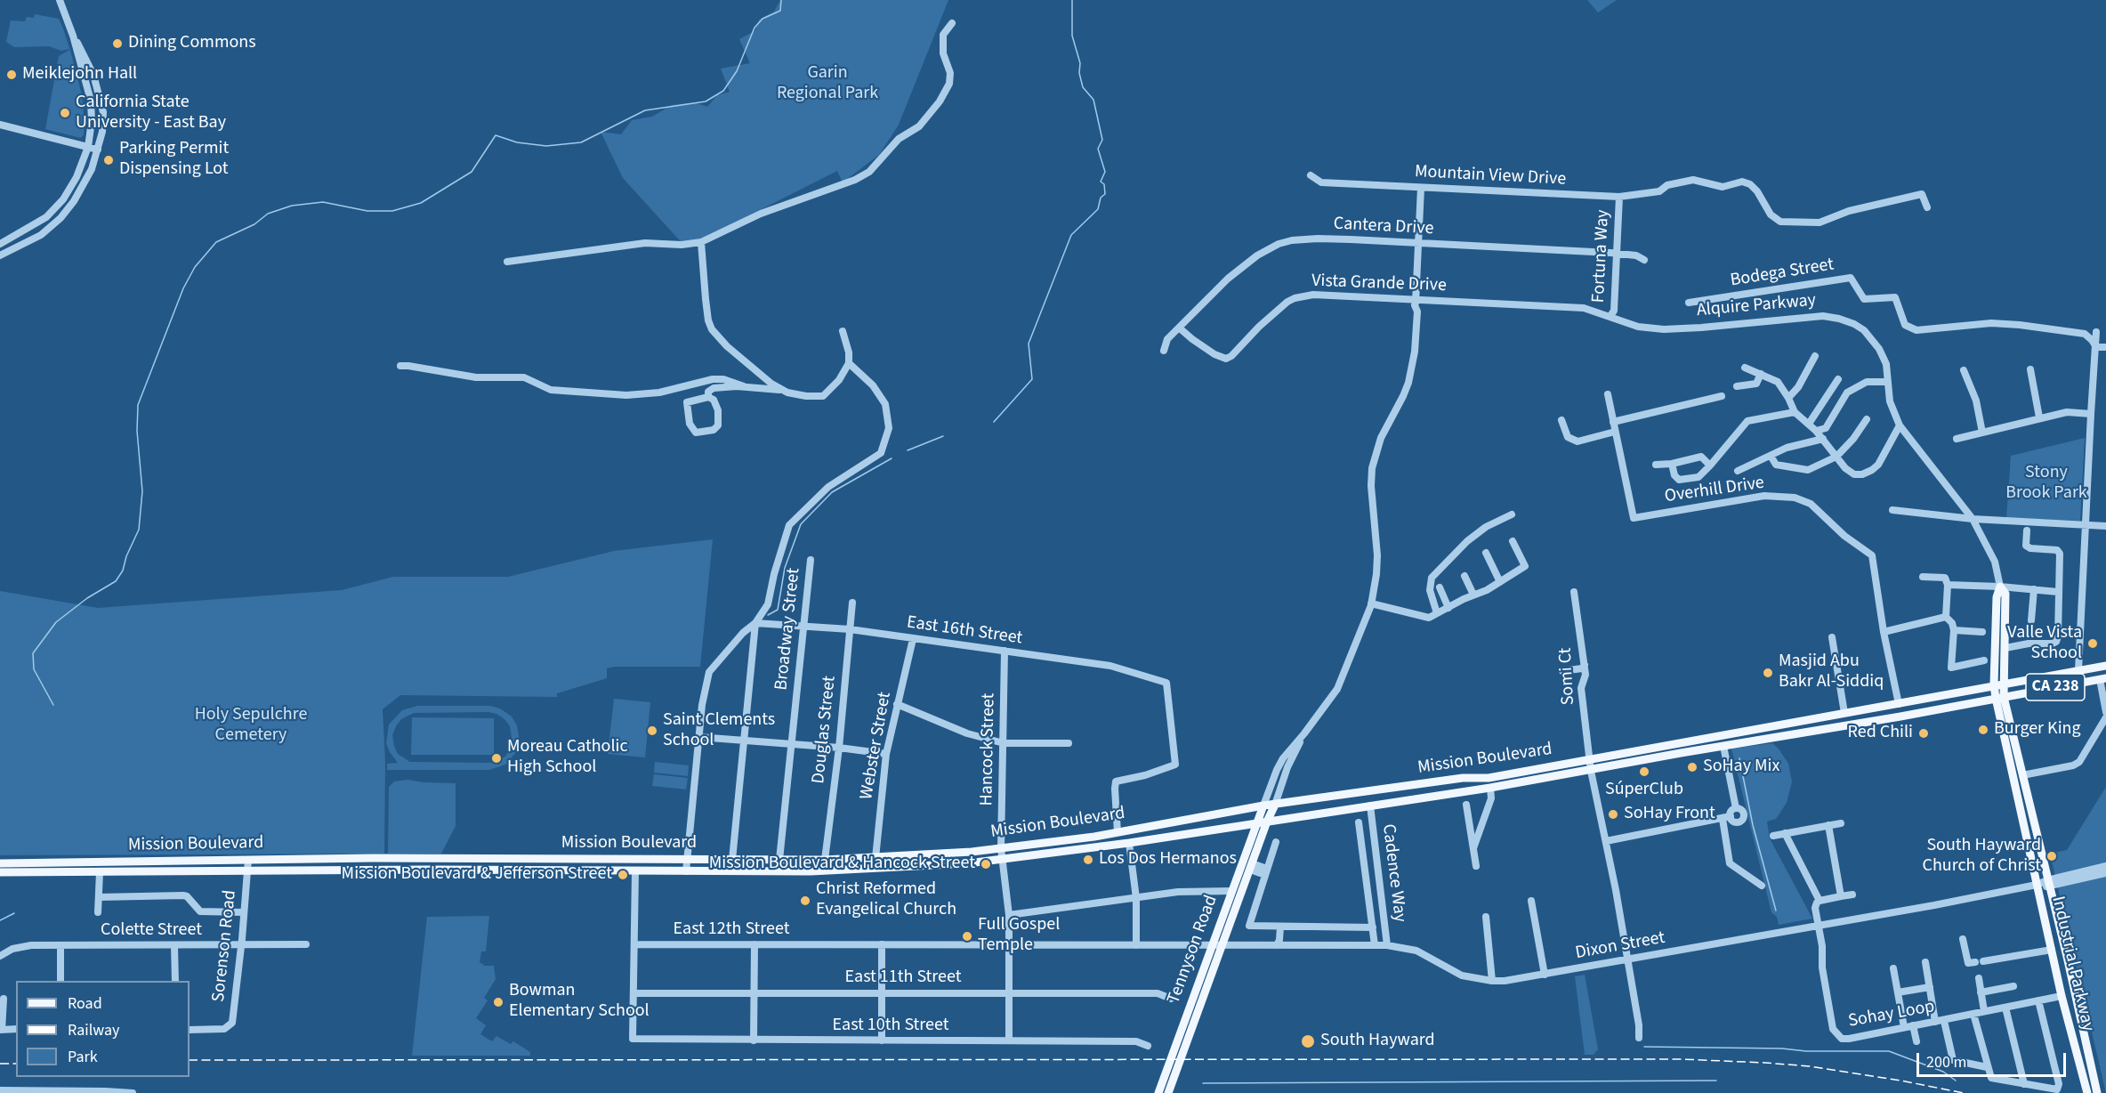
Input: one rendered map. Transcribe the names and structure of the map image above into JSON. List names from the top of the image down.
{
  "streets": {
    "main road": [
      "Alquire Parkway",
      "CA 238",
      "Mission Boulevard",
      "Tennyson Road",
      "Industrial Parkway"
    ],
    "street": [
      "Mountain View Drive",
      "Cantera Drive",
      "Fortuna Way",
      "Bodega Street",
      "Vista Grande Drive",
      "Overhill Drive",
      "Broadway Street",
      "East 16th Street",
      "Somi Ct",
      "Douglas Street",
      "Webster Street",
      "Hancock Street",
      "Cadence Way",
      "East 12th Street",
      "Colette Street",
      "Sorenson Road",
      "Dixon Street",
      "East 11th Street",
      "Sohay Loop",
      "East 10th Street"
    ]
  },
  "crossings": [
    ["Mountain View Drive", "Fortuna Way"],
    ["Mountain View Drive", "Tennyson Road"],
    ["Cantera Drive", "Fortuna Way"],
    ["Cantera Drive", "Vista Grande Drive"],
    ["Cantera Drive", "Tennyson Road"],
    ["Fortuna Way", "Vista Grande Drive"],
    ["Fortuna Way", "Alquire Parkway"],
    ["Vista Grande Drive", "Alquire Parkway"],
    ["Vista Grande Drive", "Tennyson Road"],
    ["Alquire Parkway", "Mission Boulevard"],
    ["Alquire Parkway", "Industrial Parkway"],
    ["Overhill Drive", "Mission Boulevard"],
    ["Broadway Street", "East 16th Street"],
    ["Broadway Street", "Mission Boulevard"],
    ["East 16th Street", "Douglas Street"],
    ["East 16th Street", "Webster Street"],
    ["East 16th Street", "Hancock Street"],
    ["East 16th Street", "Mission Boulevard"],
    ["Somi Ct", "Mission Boulevard"],
    ["Somi Ct", "Dixon Street"],
    ["Douglas Street", "Mission Boulevard"],
    ["Webster Street", "Mission Boulevard"],
    ["Hancock Street", "Mission Boulevard"],
    ["Hancock Street", "East 12th Street"],
    ["Hancock Street", "East 11th Street"],
    ["Hancock Street", "East 10th Street"],
    ["Mission Boulevard", "Cadence Way"],
    ["Mission Boulevard", "Sorenson Road"],
    ["Mission Boulevard", "Tennyson Road"],
    ["Mission Boulevard", "Industrial Parkway"],
    ["Cadence Way", "Dixon Street"],
    ["East 12th Street", "Dixon Street"],
    ["East 12th Street", "Tennyson Road"],
    ["Colette Street", "Sorenson Road"],
    ["Dixon Street", "Tennyson Road"],
    ["Dixon Street", "Industrial Parkway"],
    ["Dixon Street", "Sohay Loop"],
    ["Industrial Parkway", "Sohay Loop"],
    ["East 11th Street", "East 10th Street"]
  ],
  "parks": ["Garin Regional Park", "Stony Brook Park", "Holy Sepulchre Cemetery"],
  "places": [
    "Dining Commons",
    "Meiklejohn Hall",
    "California State University - East Bay",
    "Parking Permit Dispensing Lot",
    "Valle Vista School",
    "Masjid Abu Bakr Al-Siddiq",
    "Burger King",
    "Saint Clements School",
    "Red Chili",
    "Moreau Catholic High School",
    "SoHay Mix",
    "SúperClub",
    "SoHay Front",
    "South Hayward Church of Christ",
    "Los Dos Hermanos",
    "Mission Boulevard & Hancock Street",
    "Mission Boulevard & Jefferson Street",
    "Christ Reformed Evangelical Church",
    "Full Gospel Temple",
    "Bowman Elementary School",
    "South Hayward"
  ],
  "legend": ["Road", "Railway", "Park"],
  "scale_bar": "200 m"
}
